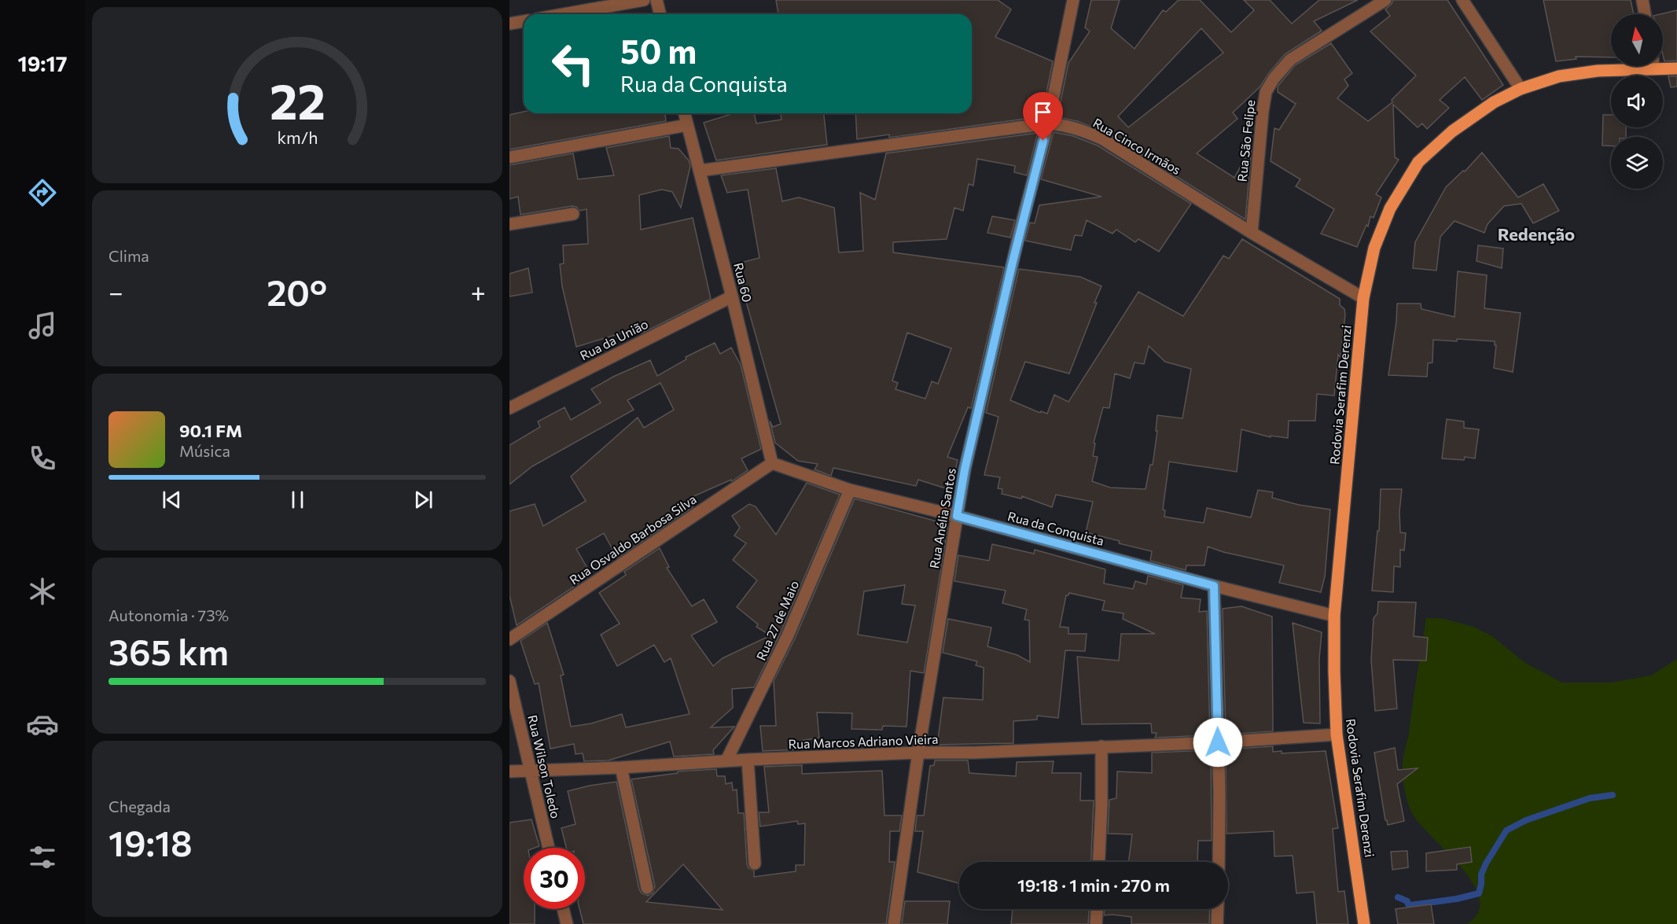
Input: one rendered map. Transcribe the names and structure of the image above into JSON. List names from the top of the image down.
{
  "streets": {
    "main road": ["Rodovia Serafim Derenzi"],
    "street": [
      "Rua São Felipe",
      "Rua Cinco Irmãos",
      "Rua 60",
      "Rua da União",
      "Rua Anélia Santos",
      "Rua da Conquista",
      "Rua Osvaldo Barbosa Silva",
      "Rua 27 de Maio",
      "Rua Marcos Adriano Vieira",
      "Rua Wilson Toledo"
    ]
  },
  "crossings": [
    ["Rua São Felipe", "Rua Cinco Irmãos"],
    ["Rua Cinco Irmãos", "Rua 60"],
    ["Rua Cinco Irmãos", "Rodovia Serafim Derenzi"],
    ["Rua Cinco Irmãos", "Rua Anélia Santos"],
    ["Rua 60", "Rua da União"],
    ["Rua 60", "Rua da Conquista"],
    ["Rua 60", "Rua Osvaldo Barbosa Silva"],
    ["Rodovia Serafim Derenzi", "Rua da Conquista"],
    ["Rodovia Serafim Derenzi", "Rua Marcos Adriano Vieira"],
    ["Rua Anélia Santos", "Rua da Conquista"],
    ["Rua Anélia Santos", "Rua Marcos Adriano Vieira"],
    ["Rua da Conquista", "Rua Osvaldo Barbosa Silva"],
    ["Rua da Conquista", "Rua 27 de Maio"],
    ["Rua 27 de Maio", "Rua Marcos Adriano Vieira"],
    ["Rua Marcos Adriano Vieira", "Rua Wilson Toledo"]
  ],
  "districts": ["Redenção"],
  "north": "top",
  "page": {
    "tabs": "19:17",
    "turn": ["50 m", "Rua da Conquista"],
    "tile": [
      "Clima",
      ["Autonomia · 73%", "365 km"],
      ["Chegada", "19:18"]
    ],
    "heat": ["−", "20°", "+"],
    "song": ["90.1 FM", "Música"],
    "limit": "30",
    "trip": "19:18 · 1 min · 270 m",
    "gauge": ["22", "km/h"]
  }
}
